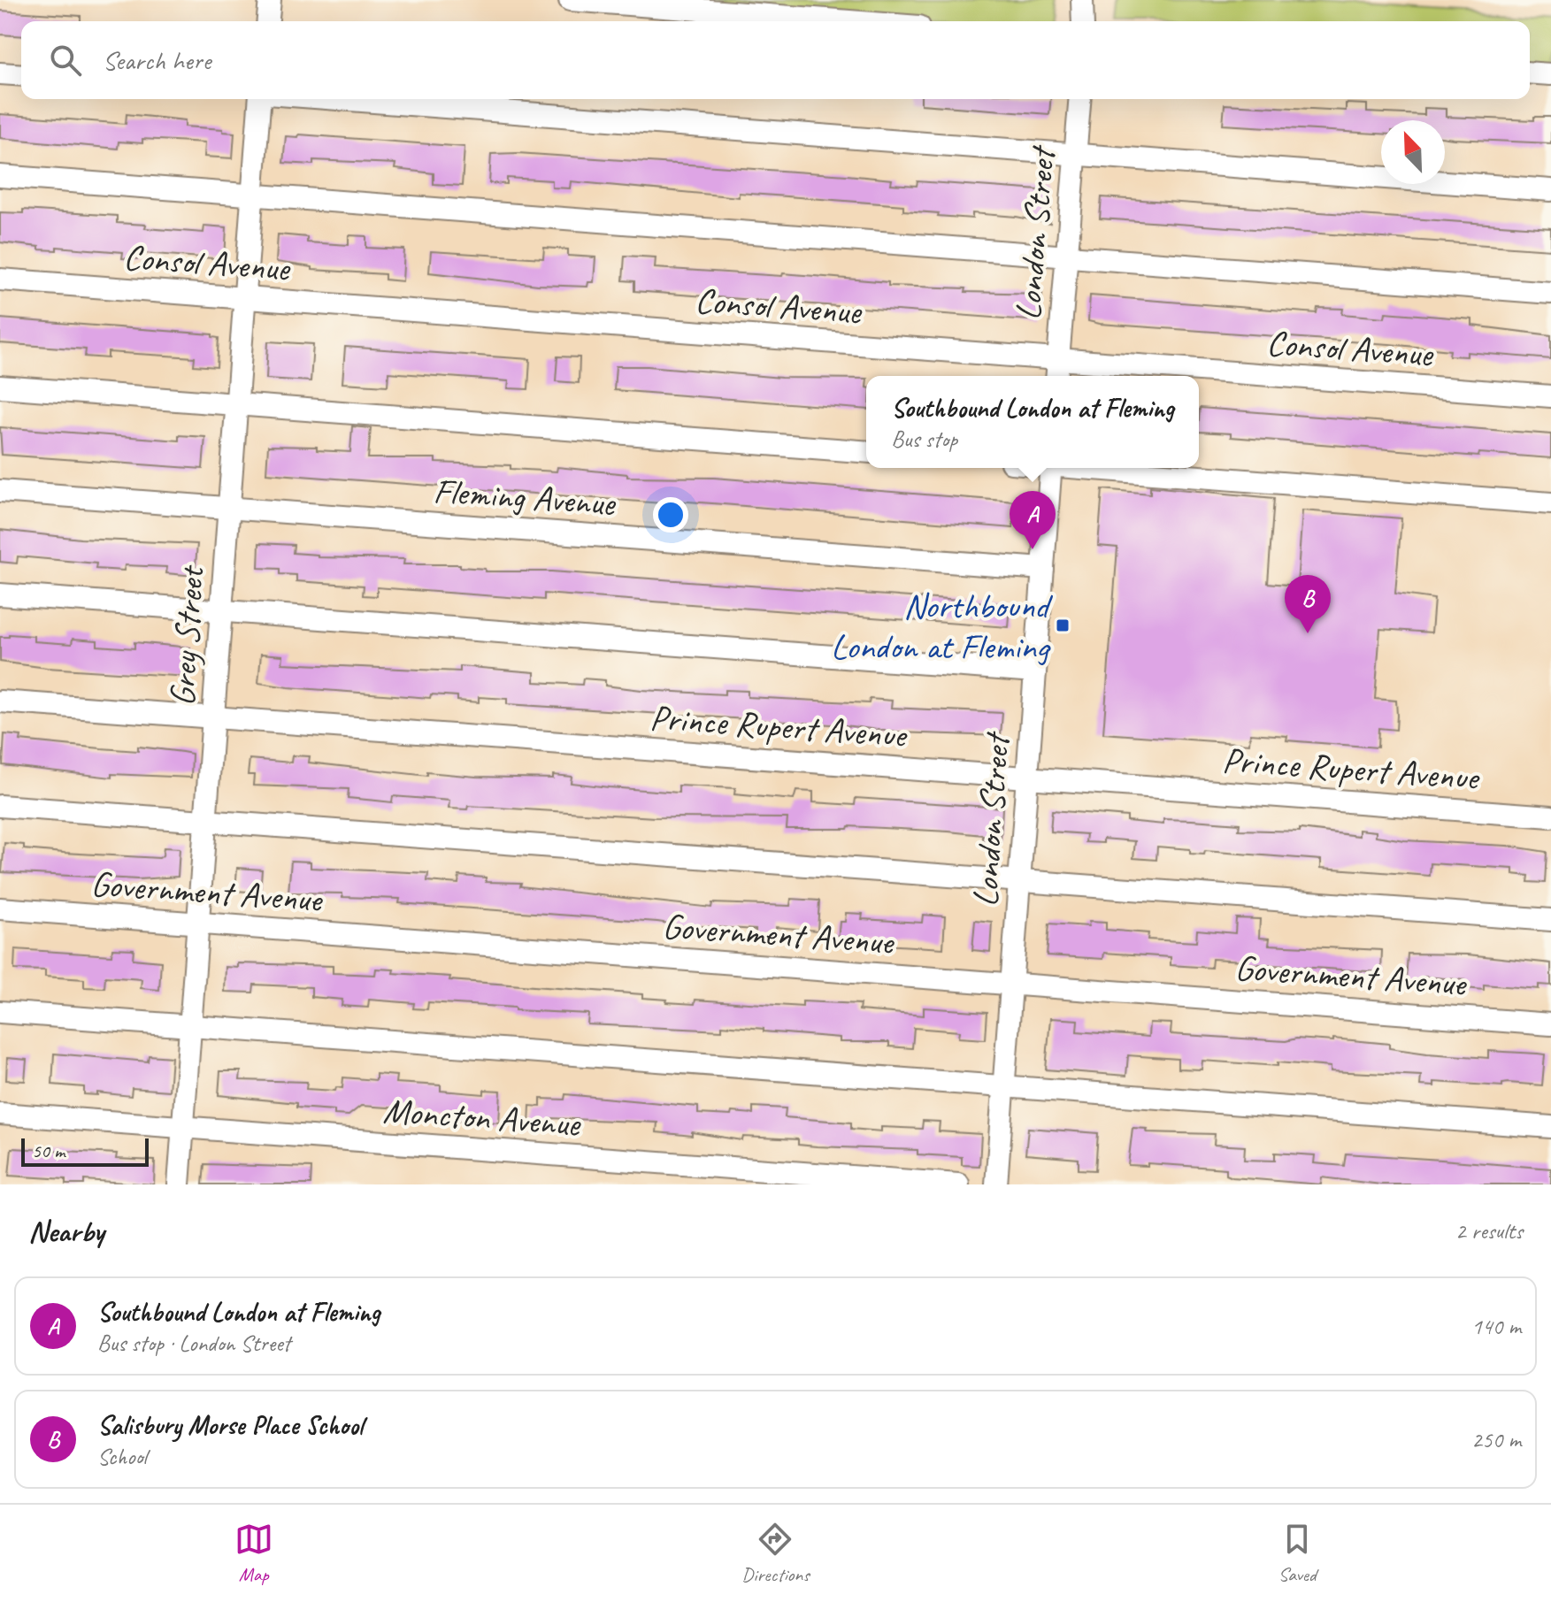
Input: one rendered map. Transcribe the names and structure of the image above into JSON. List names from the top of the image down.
{
  "streets": {
    "street": [
      "London Street",
      "Consol Avenue",
      "Fleming Avenue",
      "Grey Street",
      "Prince Rupert Avenue",
      "Government Avenue",
      "Moncton Avenue"
    ]
  },
  "crossings": [
    ["London Street", "Consol Avenue"],
    ["London Street", "Fleming Avenue"],
    ["London Street", "Prince Rupert Avenue"],
    ["London Street", "Government Avenue"],
    ["Consol Avenue", "Grey Street"],
    ["Fleming Avenue", "Grey Street"],
    ["Grey Street", "Prince Rupert Avenue"],
    ["Grey Street", "Government Avenue"],
    ["Grey Street", "Moncton Avenue"]
  ],
  "places": {
    "transit": ["Northbound London at Fleming"]
  },
  "scale_bar": "50 m",
  "north": "top left",
  "page": {
    "search": "Search here",
    "popup": ["Southbound London at Fleming", "Bus stop"],
    "pins": ["A", "B"],
    "scale": "50 m",
    "heading": ["Nearby", "2 results"],
    "list": [
      {
        "mark": "A",
        "name": "Southbound London at Fleming",
        "note": "Bus stop · London Street",
        "value": "140 m"
      },
      {
        "mark": "B",
        "name": "Salisbury Morse Place School",
        "note": "School",
        "value": "250 m"
      }
    ],
    "nav": ["Map", "Directions", "Saved"]
  }
}
